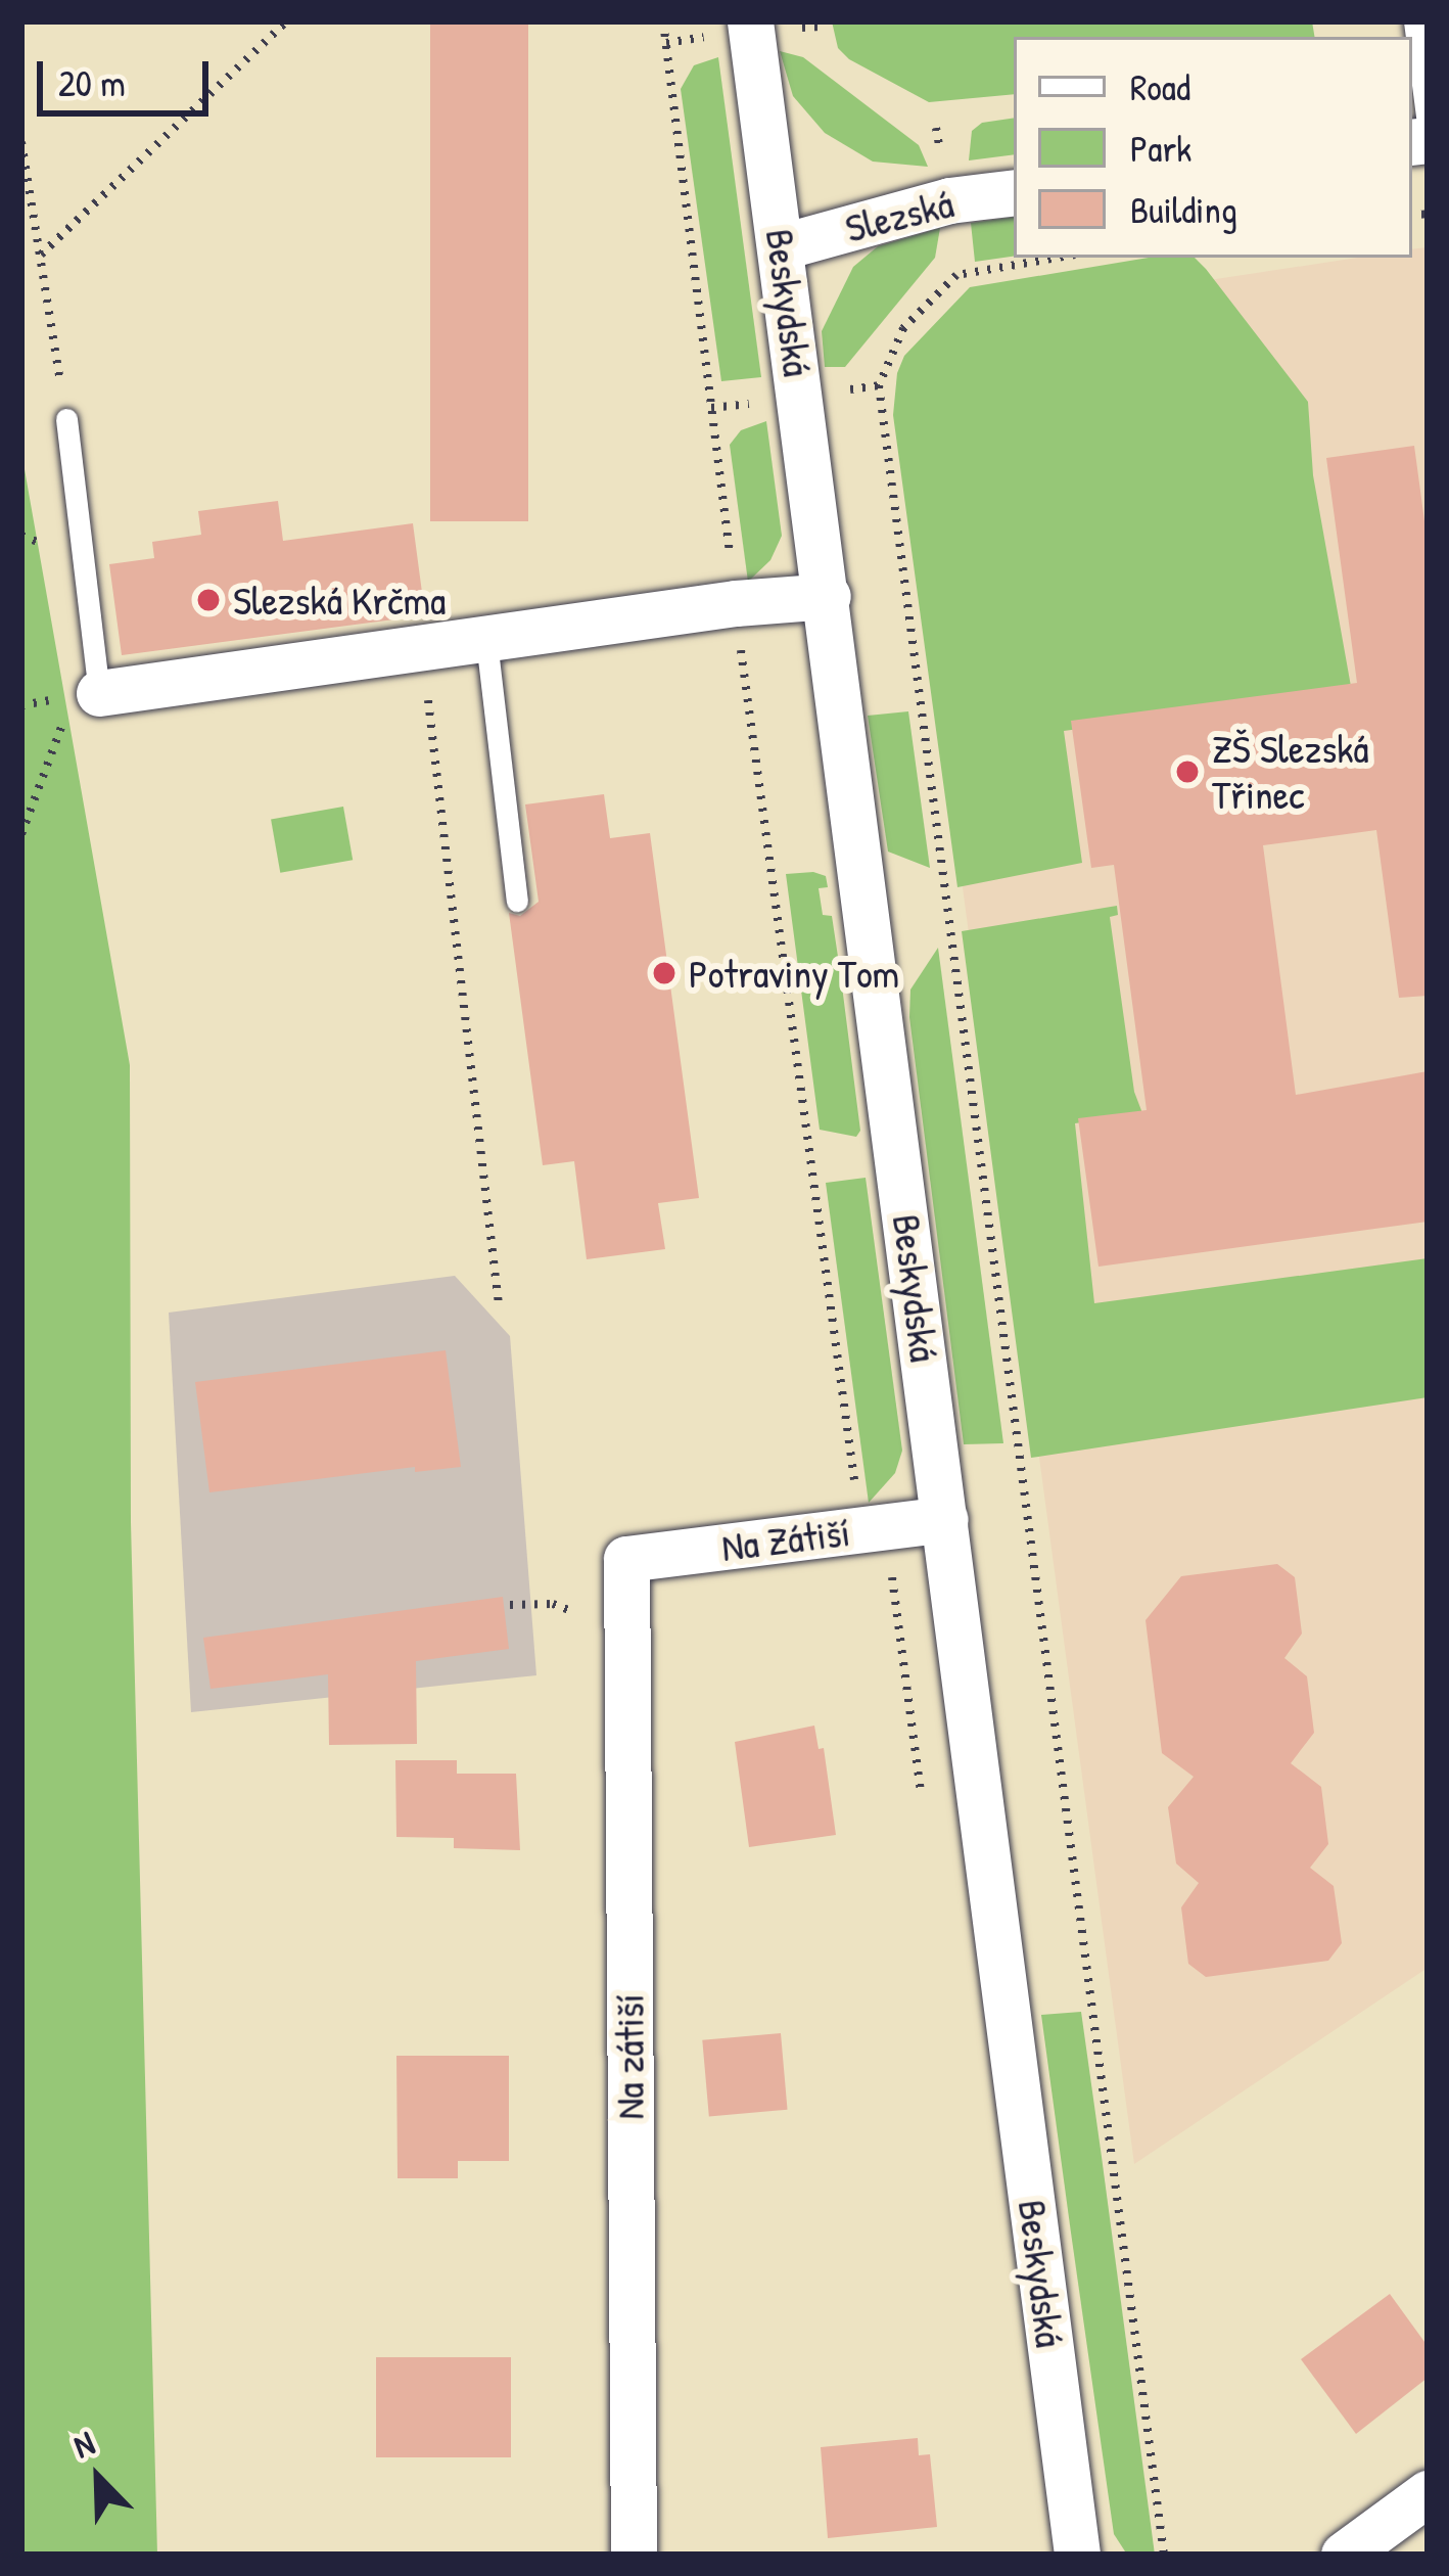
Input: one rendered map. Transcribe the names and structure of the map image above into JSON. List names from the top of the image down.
{
  "streets": {
    "street": [
      "Slezská",
      "Beskydská",
      "Na Zátiší",
      "Na zátiší"
    ]
  },
  "crossings": [
    ["Slezská", "Beskydská"],
    ["Beskydská", "Na Zátiší"],
    ["Na Zátiší", "Na zátiší"]
  ],
  "places": ["Slezská Krčma", "ZŠ Slezská Třinec", "Potraviny Tom"],
  "legend": ["Road", "Park", "Building"],
  "scale_bar": "20 m",
  "north": "top left"
}
